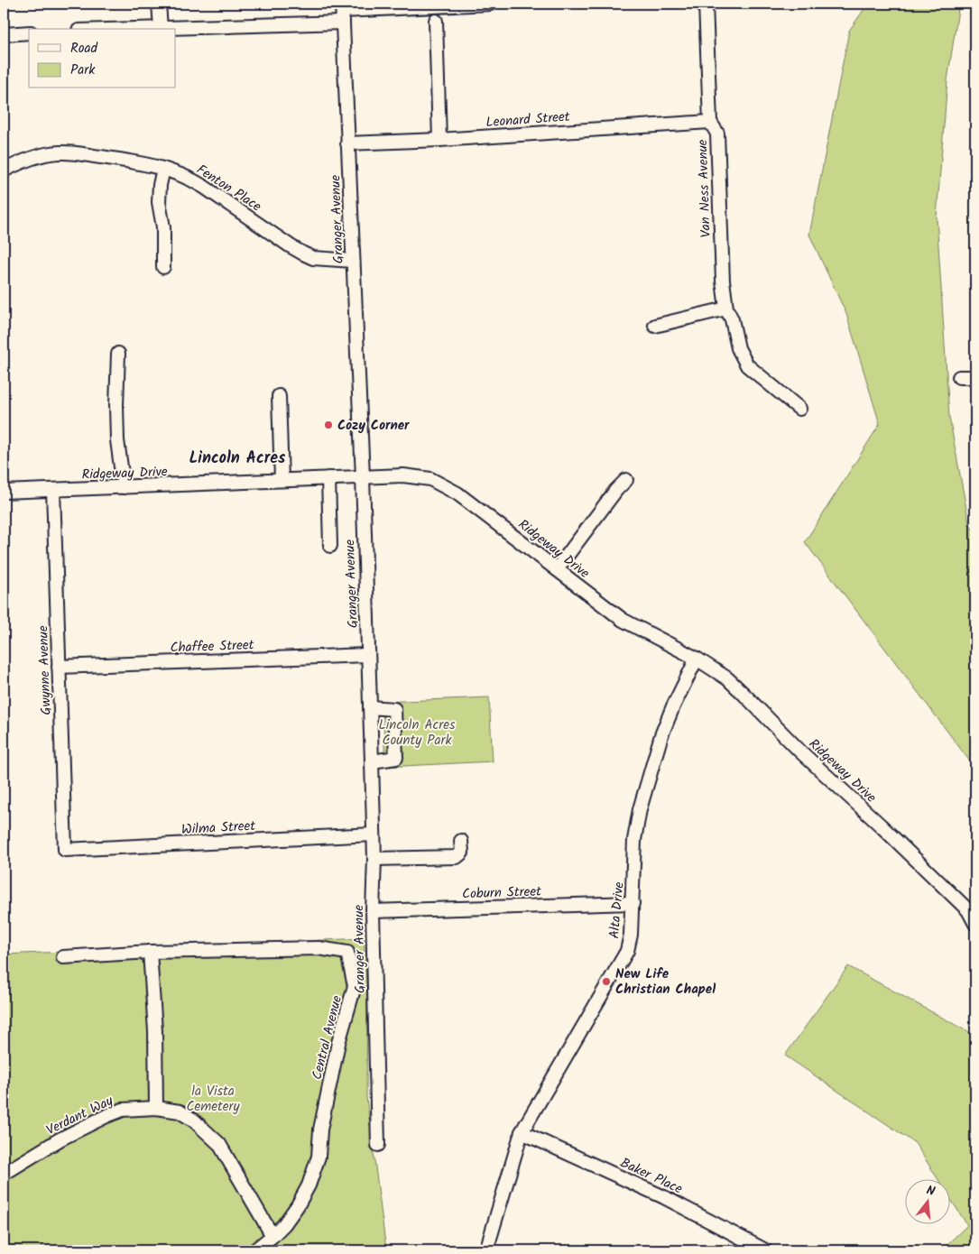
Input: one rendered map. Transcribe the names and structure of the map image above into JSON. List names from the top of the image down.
{
  "streets": {
    "street": [
      "Leonard Street",
      "Fenton Place",
      "Van Ness Avenue",
      "Granger Avenue",
      "Ridgeway Drive",
      "Chaffee Street",
      "Gwynne Avenue",
      "Wilma Street",
      "Coburn Street",
      "Alta Drive",
      "Central Avenue",
      "Verdant Way",
      "Baker Place"
    ]
  },
  "crossings": [
    ["Leonard Street", "Van Ness Avenue"],
    ["Leonard Street", "Granger Avenue"],
    ["Fenton Place", "Granger Avenue"],
    ["Granger Avenue", "Ridgeway Drive"],
    ["Granger Avenue", "Chaffee Street"],
    ["Granger Avenue", "Wilma Street"],
    ["Granger Avenue", "Coburn Street"],
    ["Granger Avenue", "Central Avenue"],
    ["Ridgeway Drive", "Gwynne Avenue"],
    ["Ridgeway Drive", "Alta Drive"],
    ["Chaffee Street", "Gwynne Avenue"],
    ["Gwynne Avenue", "Wilma Street"],
    ["Coburn Street", "Alta Drive"],
    ["Alta Drive", "Baker Place"],
    ["Central Avenue", "Verdant Way"]
  ],
  "districts": ["Lincoln Acres"],
  "parks": ["Lincoln Acres County Park", "la Vista Cemetery"],
  "places": ["Cozy Corner", "New Life Christian Chapel"],
  "legend": ["Road", "Park"],
  "north": "top"
}
